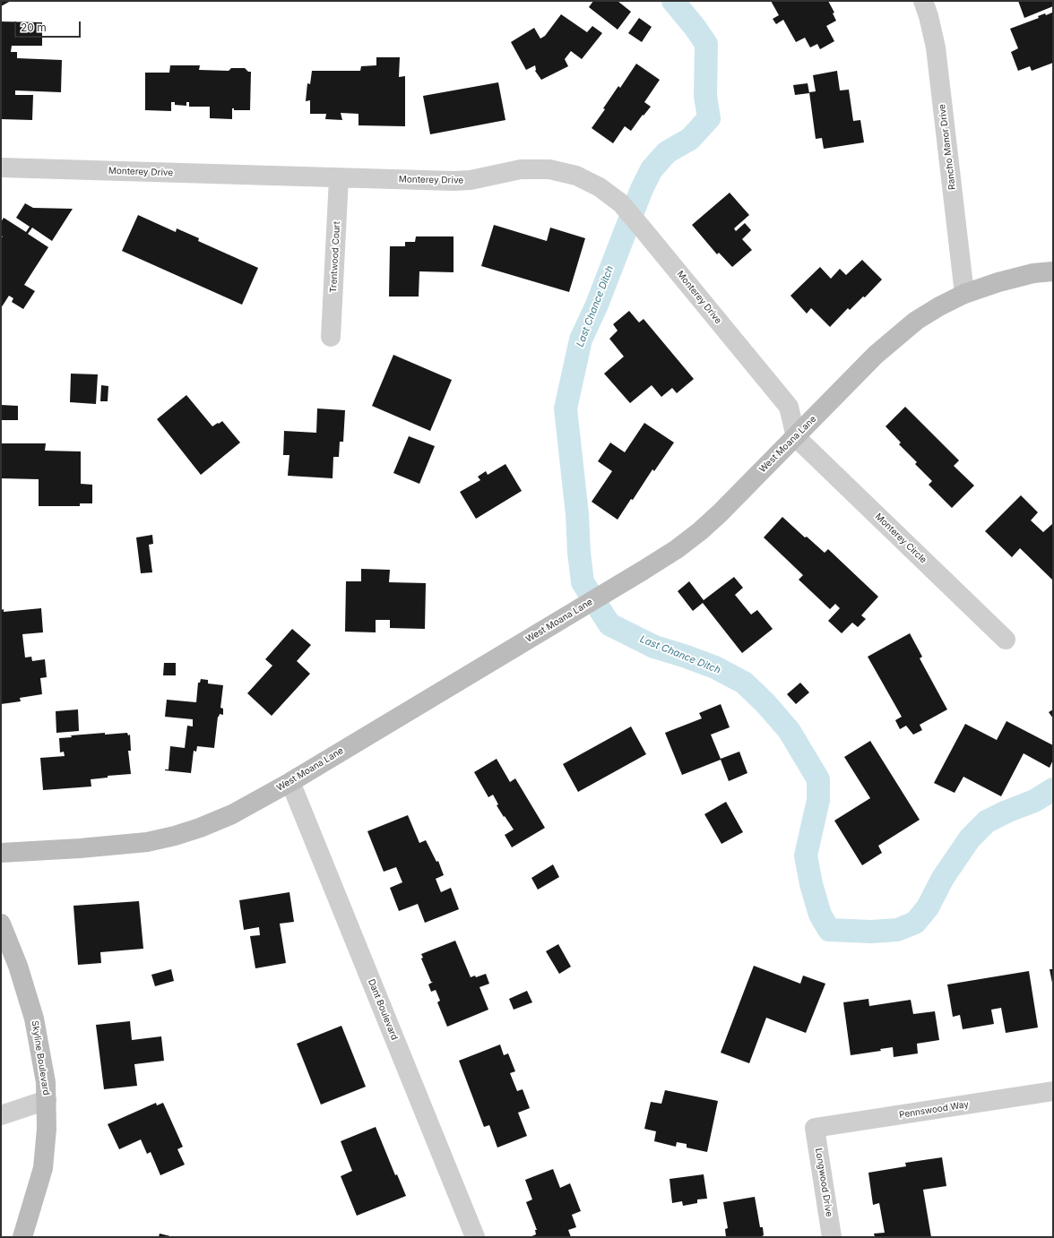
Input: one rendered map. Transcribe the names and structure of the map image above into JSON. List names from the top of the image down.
{
  "streets": {
    "street": [
      "Rancho Manor Drive",
      "Monterey Drive",
      "Trentwood Court",
      "West Moana Lane",
      "Monterey Circle",
      "Dant Boulevard",
      "Skyline Boulevard",
      "Pennswood Way",
      "Longwood Drive"
    ]
  },
  "crossings": [
    ["Rancho Manor Drive", "West Moana Lane"],
    ["Monterey Drive", "Trentwood Court"],
    ["Monterey Drive", "West Moana Lane"],
    ["Monterey Drive", "Monterey Circle"],
    ["West Moana Lane", "Monterey Circle"],
    ["West Moana Lane", "Dant Boulevard"],
    ["Pennswood Way", "Longwood Drive"]
  ],
  "water": ["Last Chance Ditch"],
  "scale_bar": "20 m"
}
